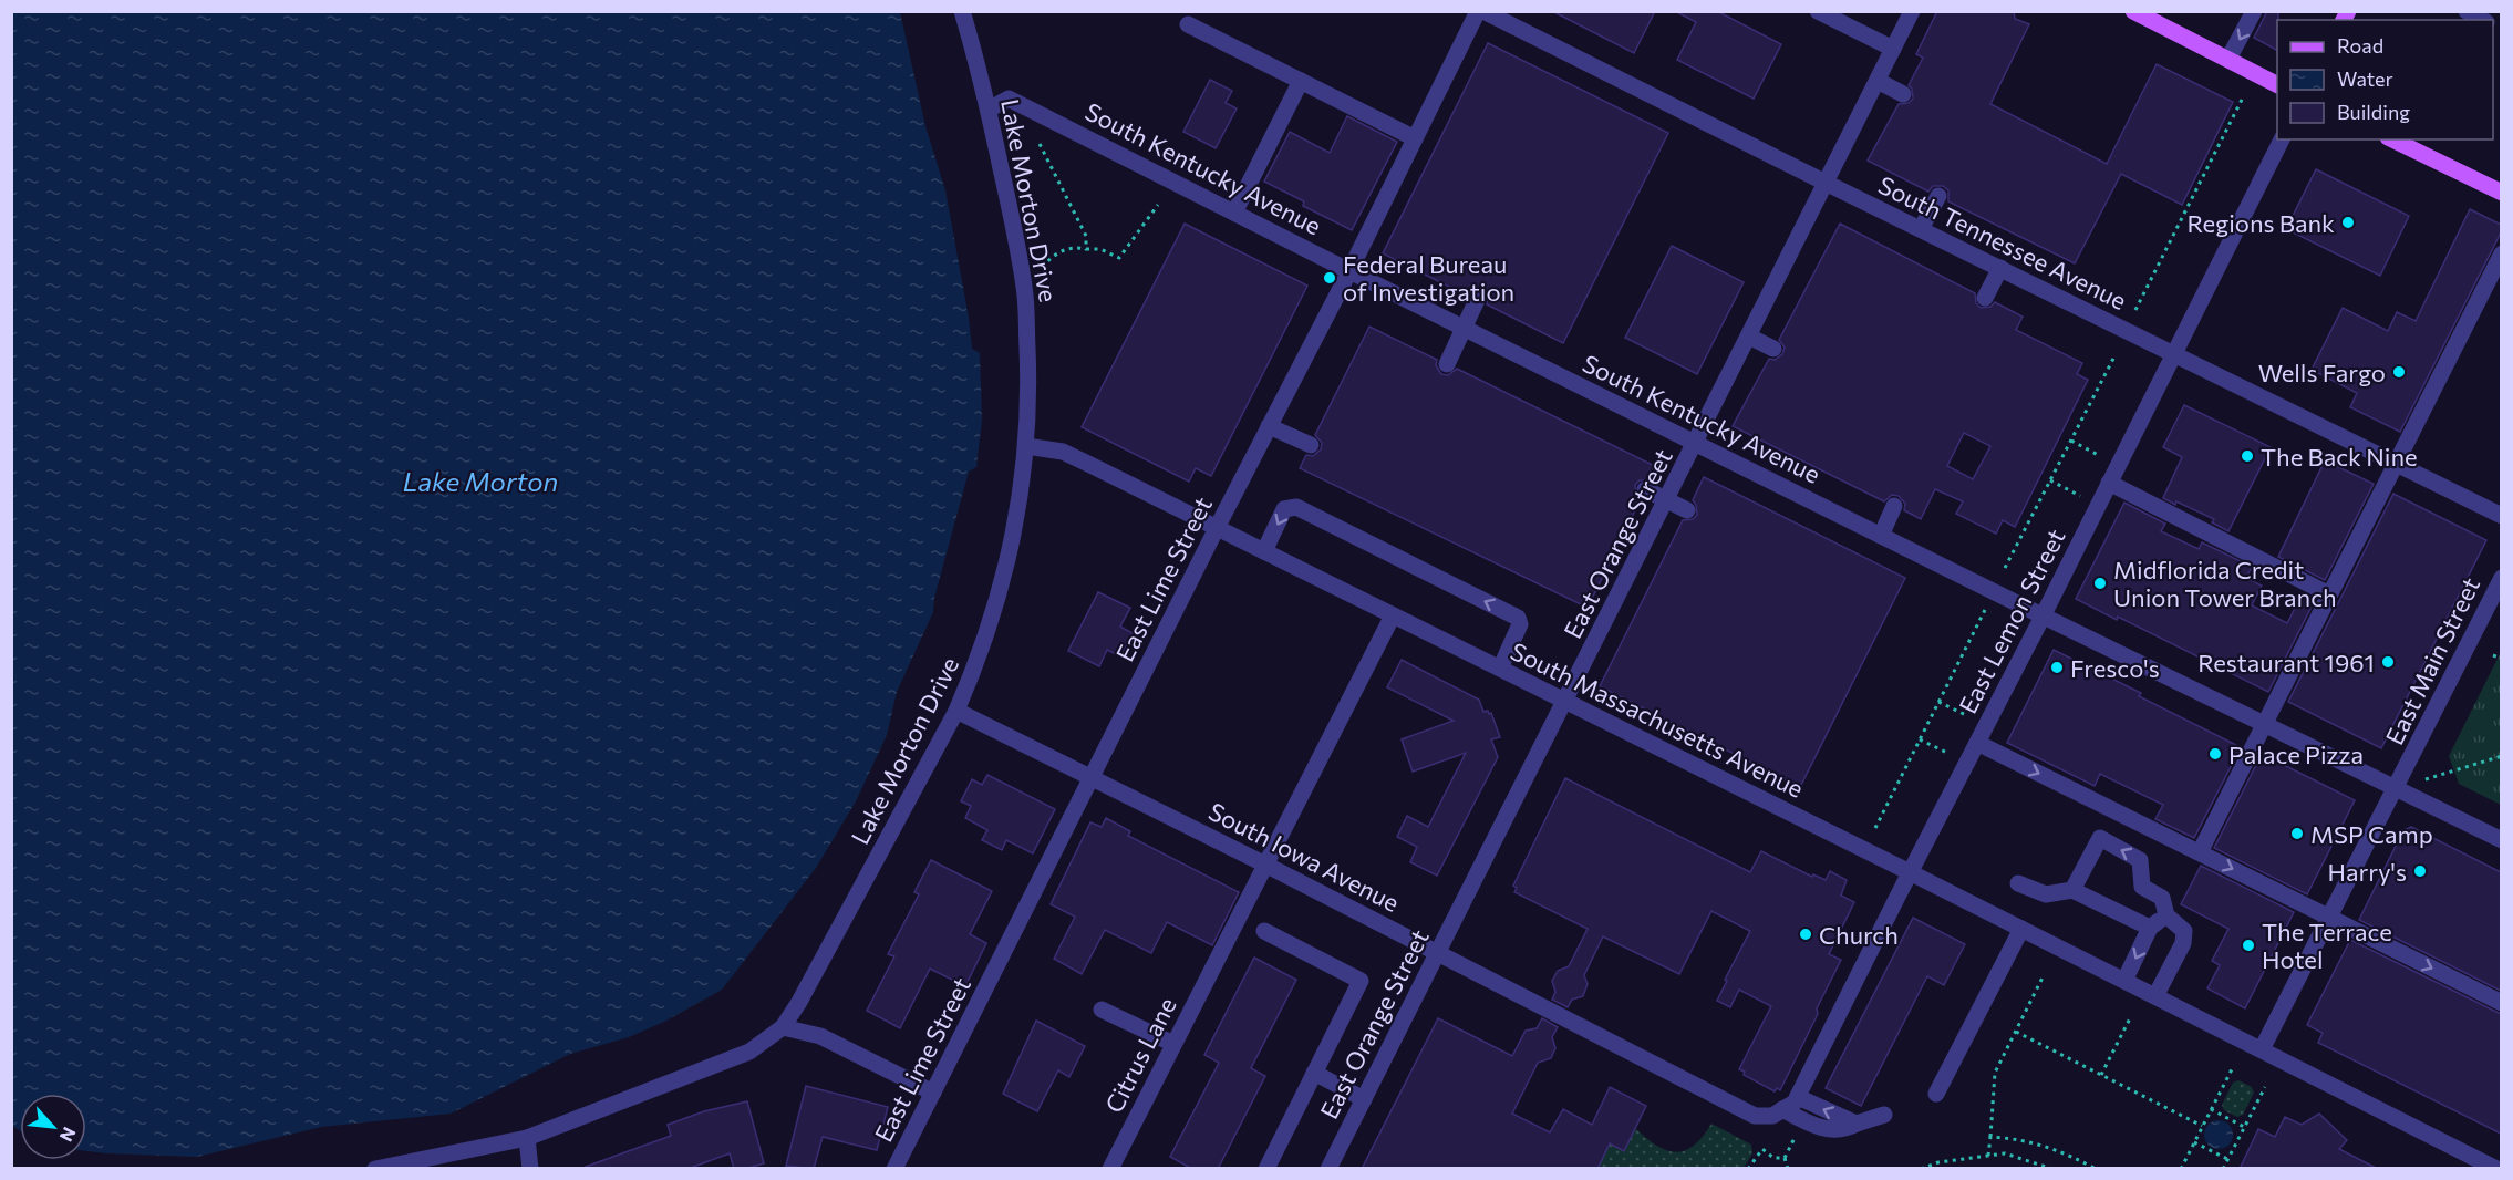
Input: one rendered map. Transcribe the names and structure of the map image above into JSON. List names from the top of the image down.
{
  "streets": {
    "street": [
      "South Kentucky Avenue",
      "Lake Morton Drive",
      "South Tennessee Avenue",
      "East Orange Street",
      "East Lime Street",
      "East Lemon Street",
      "East Main Street",
      "South Massachusetts Avenue",
      "South Iowa Avenue",
      "Citrus Lane"
    ]
  },
  "crossings": [
    ["South Kentucky Avenue", "Lake Morton Drive"],
    ["South Kentucky Avenue", "East Orange Street"],
    ["South Kentucky Avenue", "East Lime Street"],
    ["South Kentucky Avenue", "East Lemon Street"],
    ["South Kentucky Avenue", "East Main Street"],
    ["Lake Morton Drive", "South Massachusetts Avenue"],
    ["Lake Morton Drive", "South Iowa Avenue"],
    ["South Tennessee Avenue", "East Orange Street"],
    ["South Tennessee Avenue", "East Lemon Street"],
    ["East Orange Street", "South Massachusetts Avenue"],
    ["East Orange Street", "South Iowa Avenue"],
    ["East Lime Street", "South Massachusetts Avenue"],
    ["East Lime Street", "South Iowa Avenue"],
    ["East Lemon Street", "South Massachusetts Avenue"],
    ["East Lemon Street", "South Iowa Avenue"],
    ["East Main Street", "South Massachusetts Avenue"],
    ["South Massachusetts Avenue", "Citrus Lane"],
    ["South Iowa Avenue", "Citrus Lane"]
  ],
  "water": ["Lake Morton"],
  "places": [
    "Regions Bank",
    "Federal Bureau of Investigation",
    "Wells Fargo",
    "The Back Nine",
    "Midflorida Credit Union Tower Branch",
    "Restaurant 1961",
    "Fresco's",
    "Palace Pizza",
    "MSP Camp",
    "Harry's",
    "Church",
    "The Terrace Hotel"
  ],
  "legend": ["Road", "Water", "Building"],
  "north": "bottom right"
}
